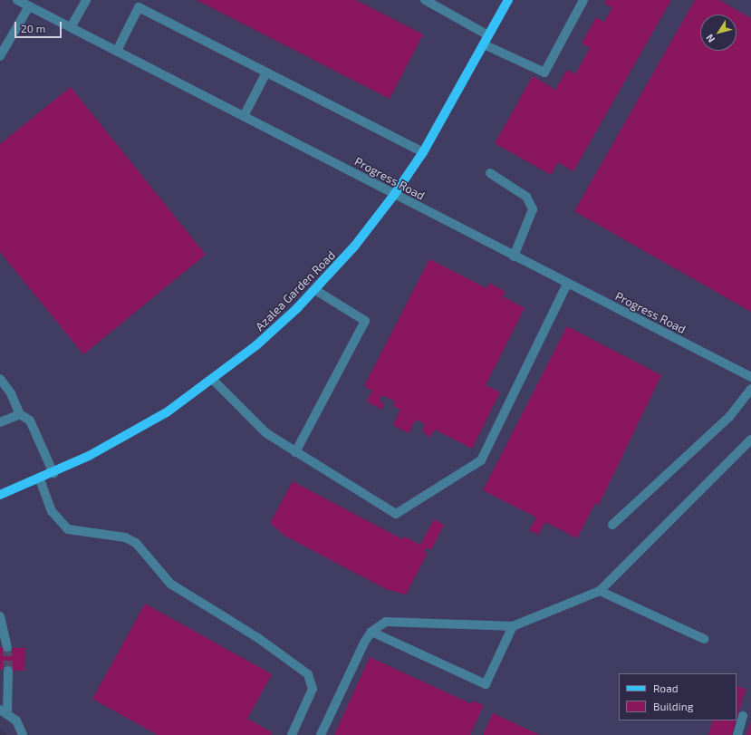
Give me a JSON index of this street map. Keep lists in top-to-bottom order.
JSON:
{
  "streets": {
    "main road": ["Azalea Garden Road"],
    "street": ["Progress Road"]
  },
  "crossings": [
    ["Progress Road", "Azalea Garden Road"]
  ],
  "legend": ["Road", "Building"],
  "scale_bar": "20 m",
  "north": "bottom left"
}
